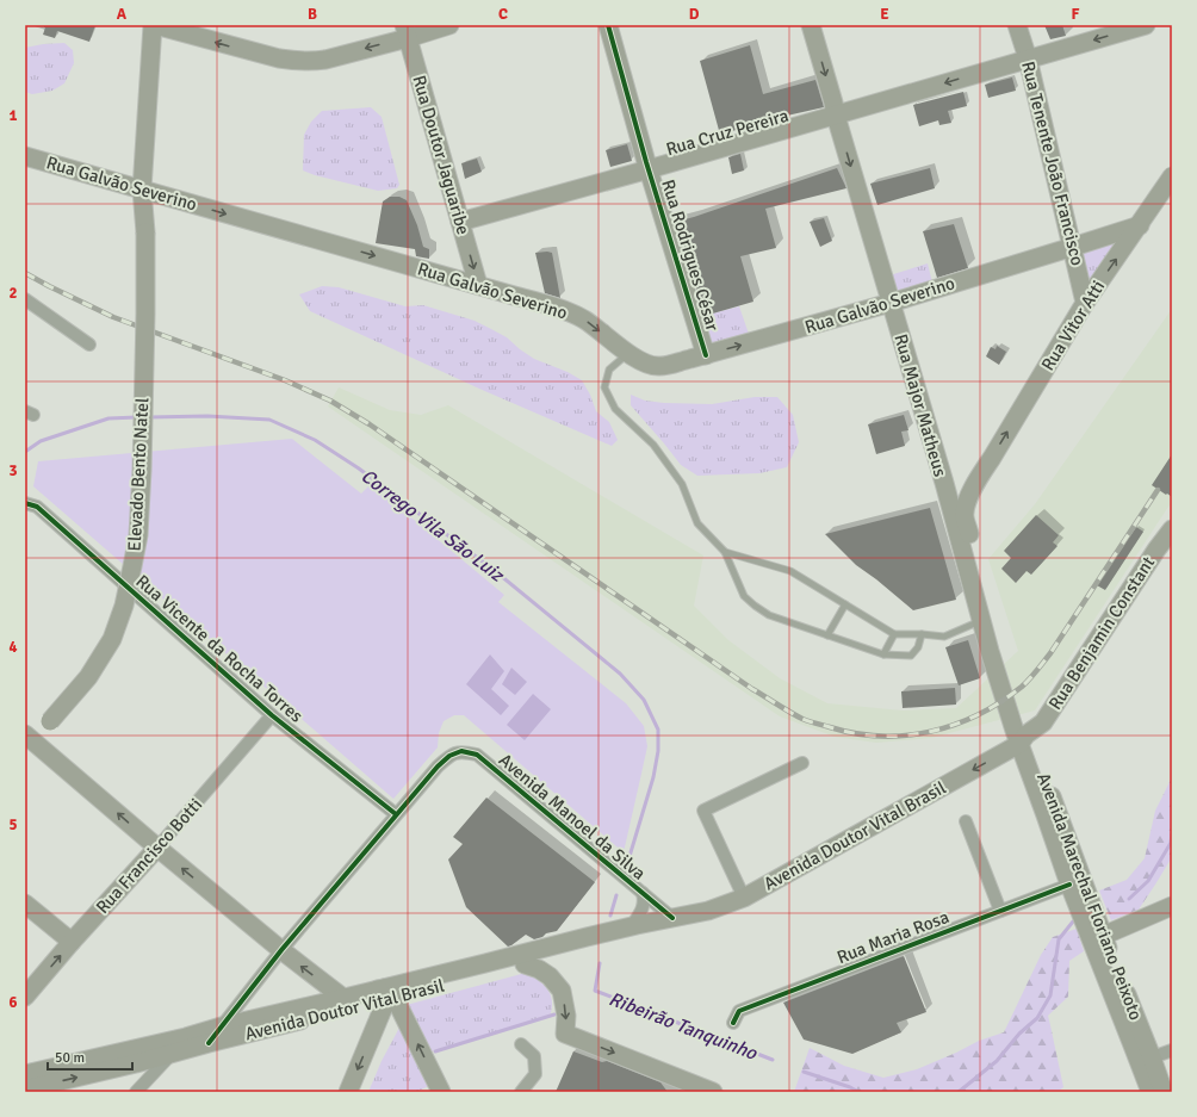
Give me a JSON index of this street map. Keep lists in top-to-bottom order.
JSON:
{
  "streets": {
    "main road": [
      "Rua Cruz Pereira",
      "Rua Doutor Jaguaribe",
      "Rua Tenente João Francisco",
      "Rua Galvão Severino",
      "Rua Rodrigues César",
      "Rua Vitor Atti",
      "Rua Major Matheus",
      "Elevado Bento Natel",
      "Rua Benjamin Constant",
      "Avenida Doutor Vital Brasil",
      "Rua Francisco Botti",
      "Avenida Marechal Floriano Peixoto"
    ],
    "street": ["Rua Vicente da Rocha Torres", "Avenida Manoel da Silva", "Rua Maria Rosa"]
  },
  "crossings": [
    ["Rua Cruz Pereira", "Rua Doutor Jaguaribe"],
    ["Rua Cruz Pereira", "Rua Tenente João Francisco"],
    ["Rua Cruz Pereira", "Rua Rodrigues César"],
    ["Rua Cruz Pereira", "Rua Major Matheus"],
    ["Rua Doutor Jaguaribe", "Rua Galvão Severino"],
    ["Rua Tenente João Francisco", "Rua Galvão Severino"],
    ["Rua Tenente João Francisco", "Rua Vitor Atti"],
    ["Rua Galvão Severino", "Rua Rodrigues César"],
    ["Rua Galvão Severino", "Rua Vitor Atti"],
    ["Rua Galvão Severino", "Rua Major Matheus"],
    ["Rua Galvão Severino", "Elevado Bento Natel"],
    ["Rua Vitor Atti", "Rua Major Matheus"],
    ["Rua Major Matheus", "Rua Benjamin Constant"],
    ["Rua Major Matheus", "Avenida Doutor Vital Brasil"],
    ["Rua Major Matheus", "Avenida Marechal Floriano Peixoto"],
    ["Rua Benjamin Constant", "Avenida Doutor Vital Brasil"],
    ["Rua Benjamin Constant", "Avenida Marechal Floriano Peixoto"],
    ["Rua Vicente da Rocha Torres", "Avenida Manoel da Silva"],
    ["Rua Vicente da Rocha Torres", "Rua Francisco Botti"],
    ["Avenida Manoel da Silva", "Avenida Doutor Vital Brasil"],
    ["Avenida Doutor Vital Brasil", "Avenida Marechal Floriano Peixoto"],
    ["Avenida Marechal Floriano Peixoto", "Rua Maria Rosa"]
  ],
  "one_way": ["Rua Cruz Pereira", "Rua Galvão Severino", "Rua Vitor Atti"],
  "water": ["Corrego Vila São Luiz", "Ribeirão Tanquinho"],
  "scale_bar": "50 m",
  "grid": {
    "columns": [
      "A",
      "B",
      "C",
      "D",
      "E",
      "F"
    ],
    "rows": [
      "1",
      "2",
      "3",
      "4",
      "5",
      "6"
    ]
  }
}
